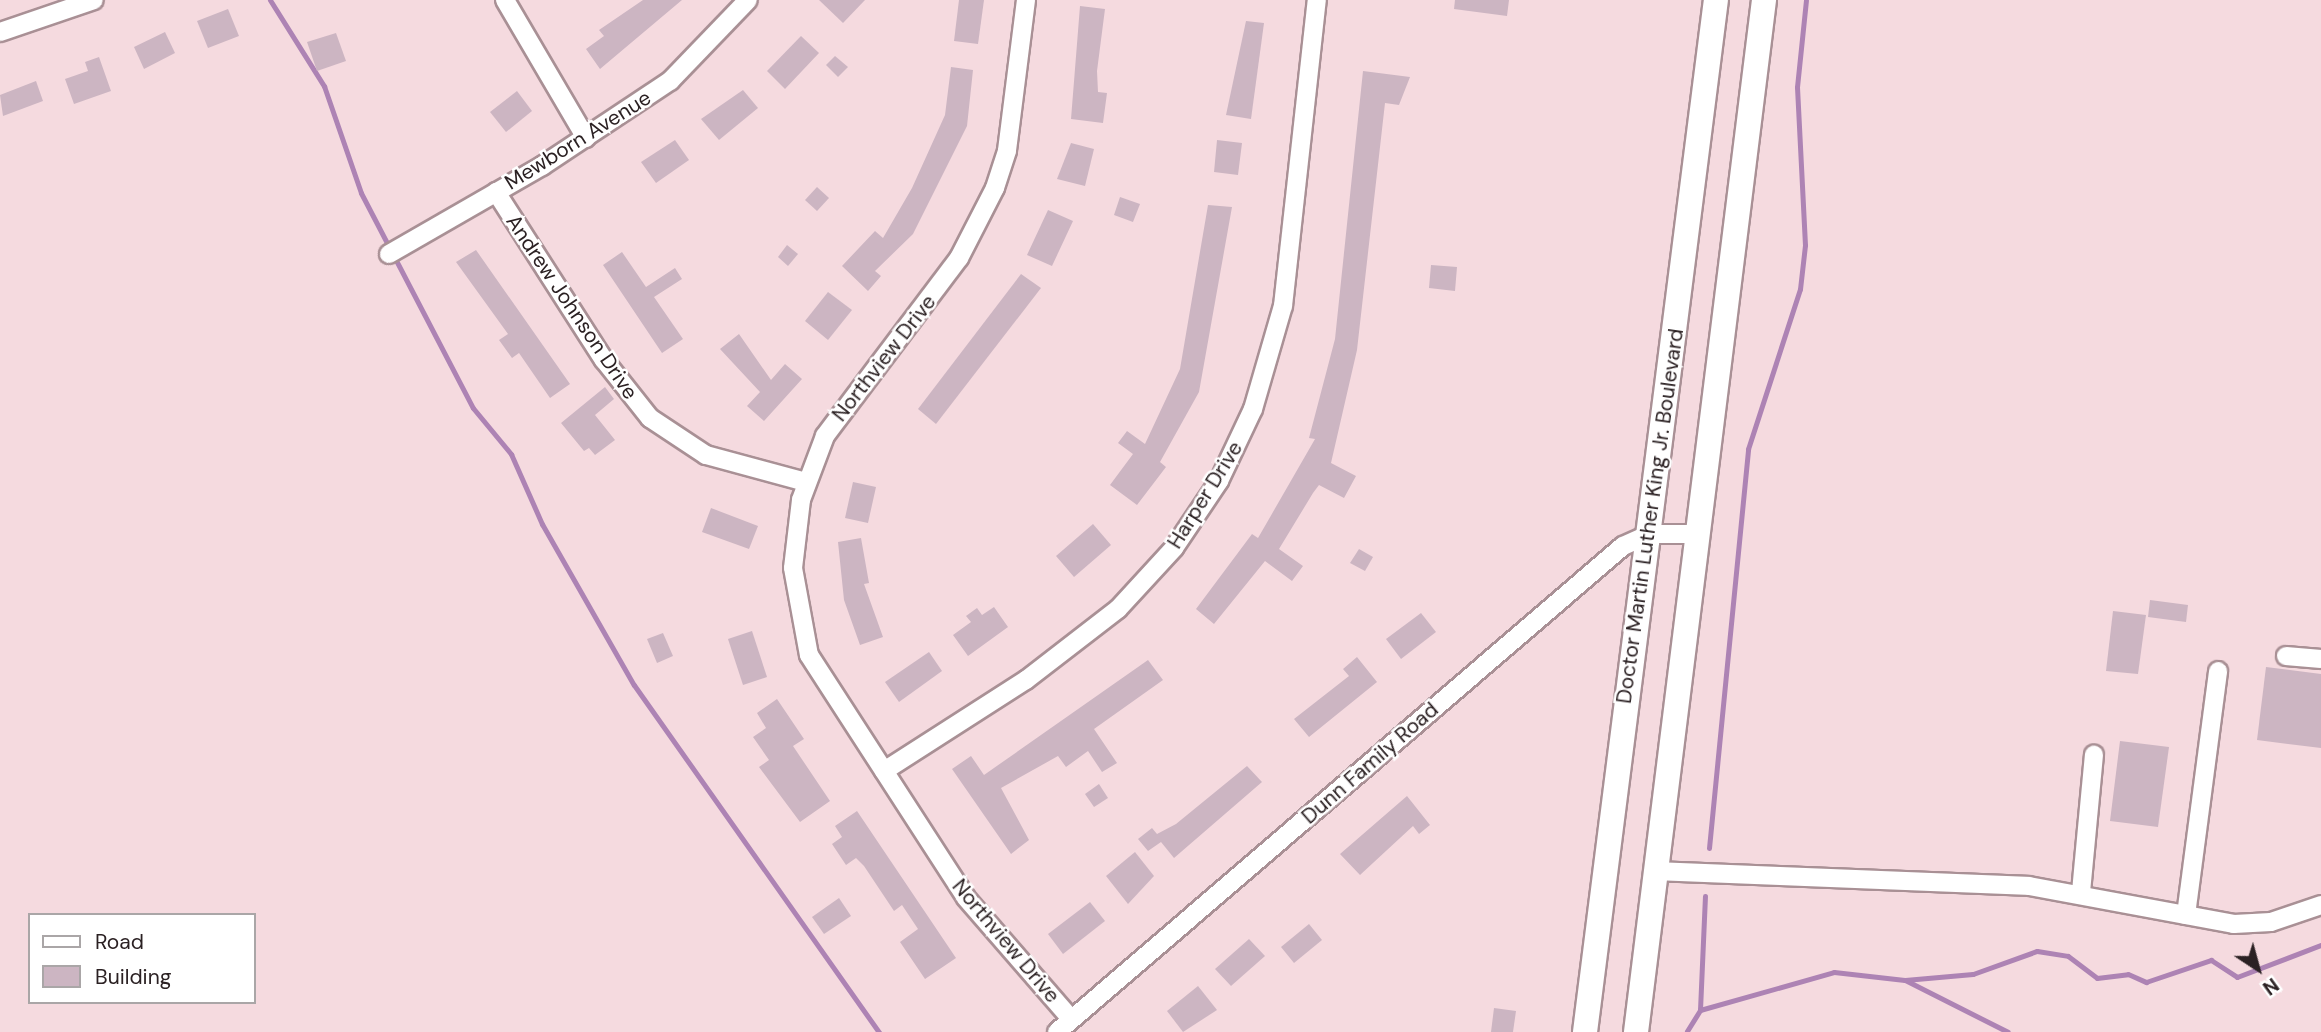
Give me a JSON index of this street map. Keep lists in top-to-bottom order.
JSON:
{
  "streets": {
    "highway": ["Doctor Martin Luther King Jr. Boulevard"],
    "street": [
      "Mewborn Avenue",
      "Andrew Johnson Drive",
      "Northview Drive",
      "Harper Drive",
      "Dunn Family Road"
    ]
  },
  "crossings": [
    ["Mewborn Avenue", "Andrew Johnson Drive"],
    ["Andrew Johnson Drive", "Northview Drive"],
    ["Northview Drive", "Harper Drive"],
    ["Northview Drive", "Dunn Family Road"],
    ["Doctor Martin Luther King Jr. Boulevard", "Dunn Family Road"]
  ],
  "legend": ["Road", "Building"],
  "north": "bottom right"
}
